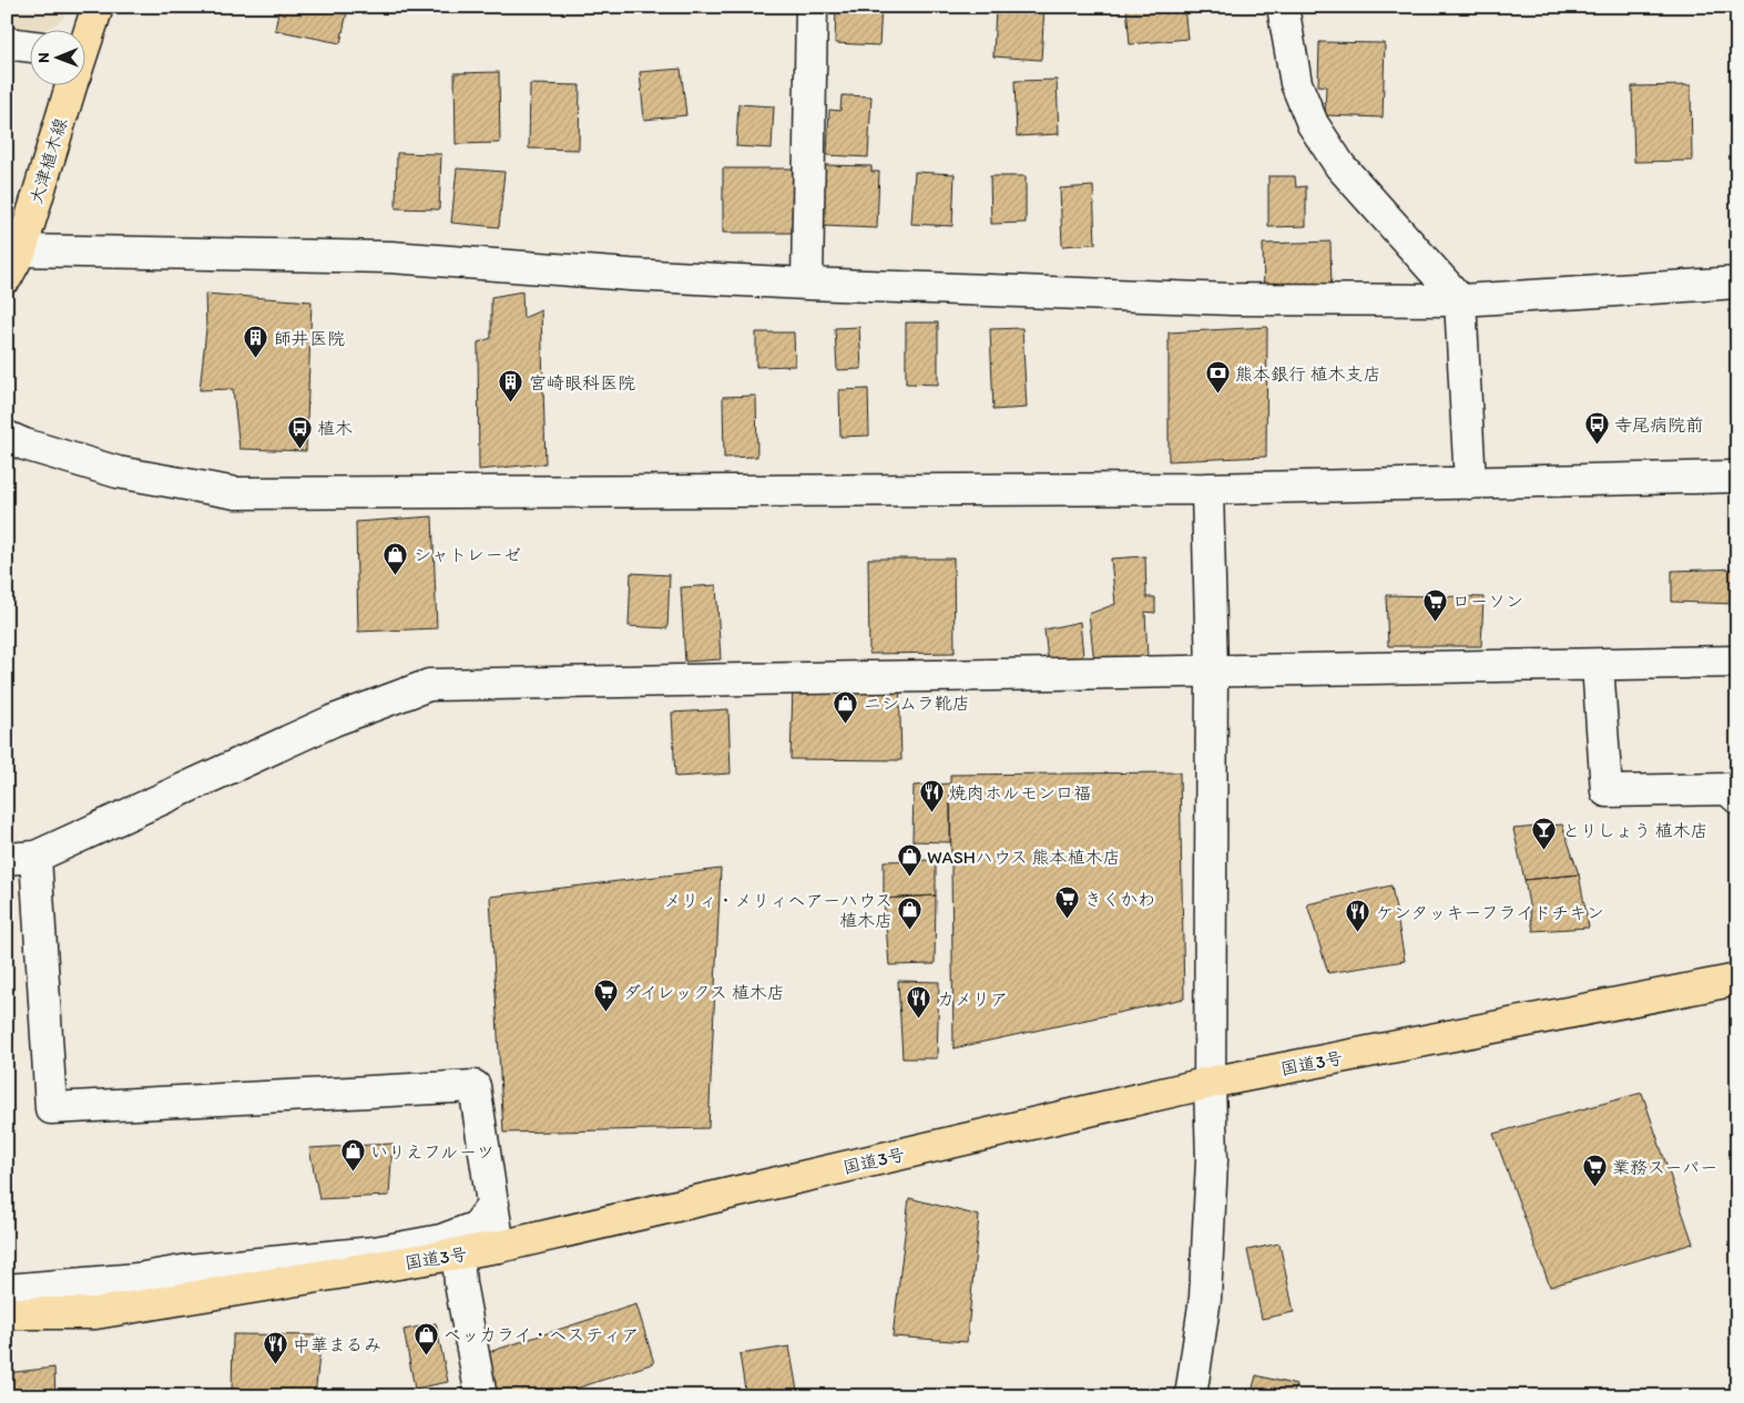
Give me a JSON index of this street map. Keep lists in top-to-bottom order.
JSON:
{
  "streets": {
    "main road": ["大津植木線", "国道3号"]
  },
  "places": {
    "building": ["師井医院", "宮崎眼科医院"],
    "bank": ["熊本銀行 植木支店"],
    "bus stop": ["寺尾病院前", "植木"],
    "shop": [
      "シャトレーゼ",
      "ニシムラ靴店",
      "WASHハウス 熊本植木店",
      "メリィ・メリィヘアーハウス 植木店",
      "いりえフルーツ",
      "ベッカライ・ヘスティア"
    ],
    "supermarket": [
      "ローソン",
      "きくかわ",
      "ダイレックス 植木店",
      "業務スーパー"
    ],
    "restaurant": [
      "焼肉ホルモン口福",
      "ケンタッキーフライドチキン",
      "カメリア",
      "中華まるみ"
    ],
    "bar": ["とりしょう 植木店"]
  },
  "north": "left"
}
